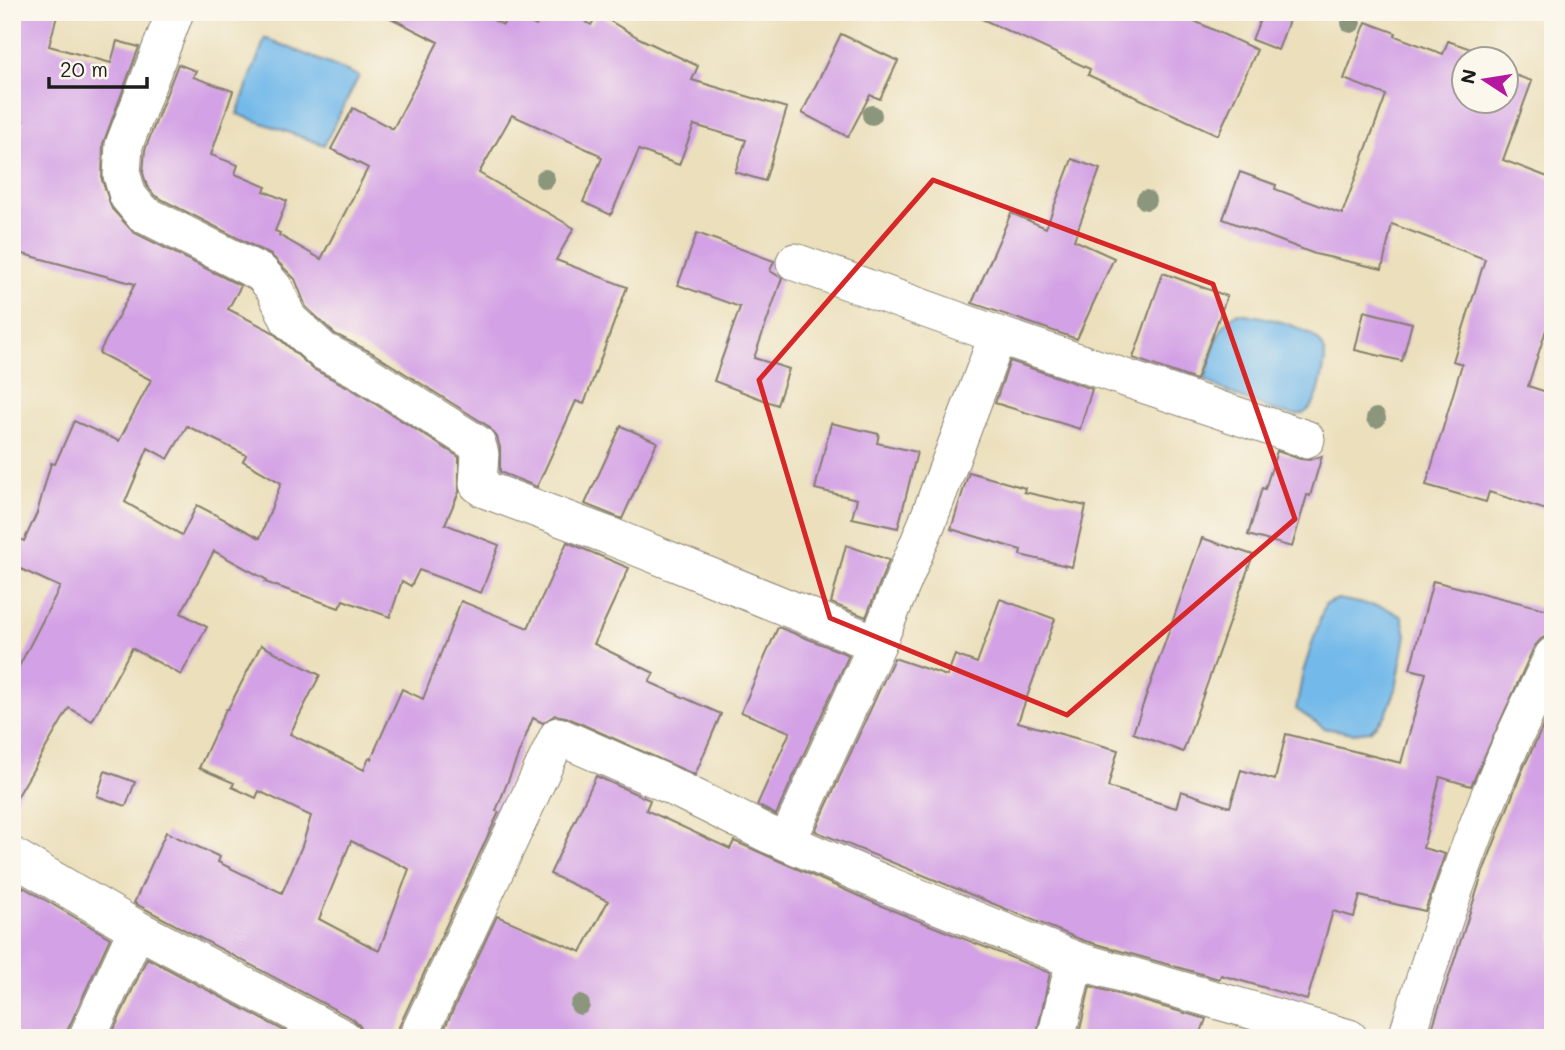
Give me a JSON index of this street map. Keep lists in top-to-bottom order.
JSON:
{
  "scale_bar": "20 m",
  "north": "left"
}
